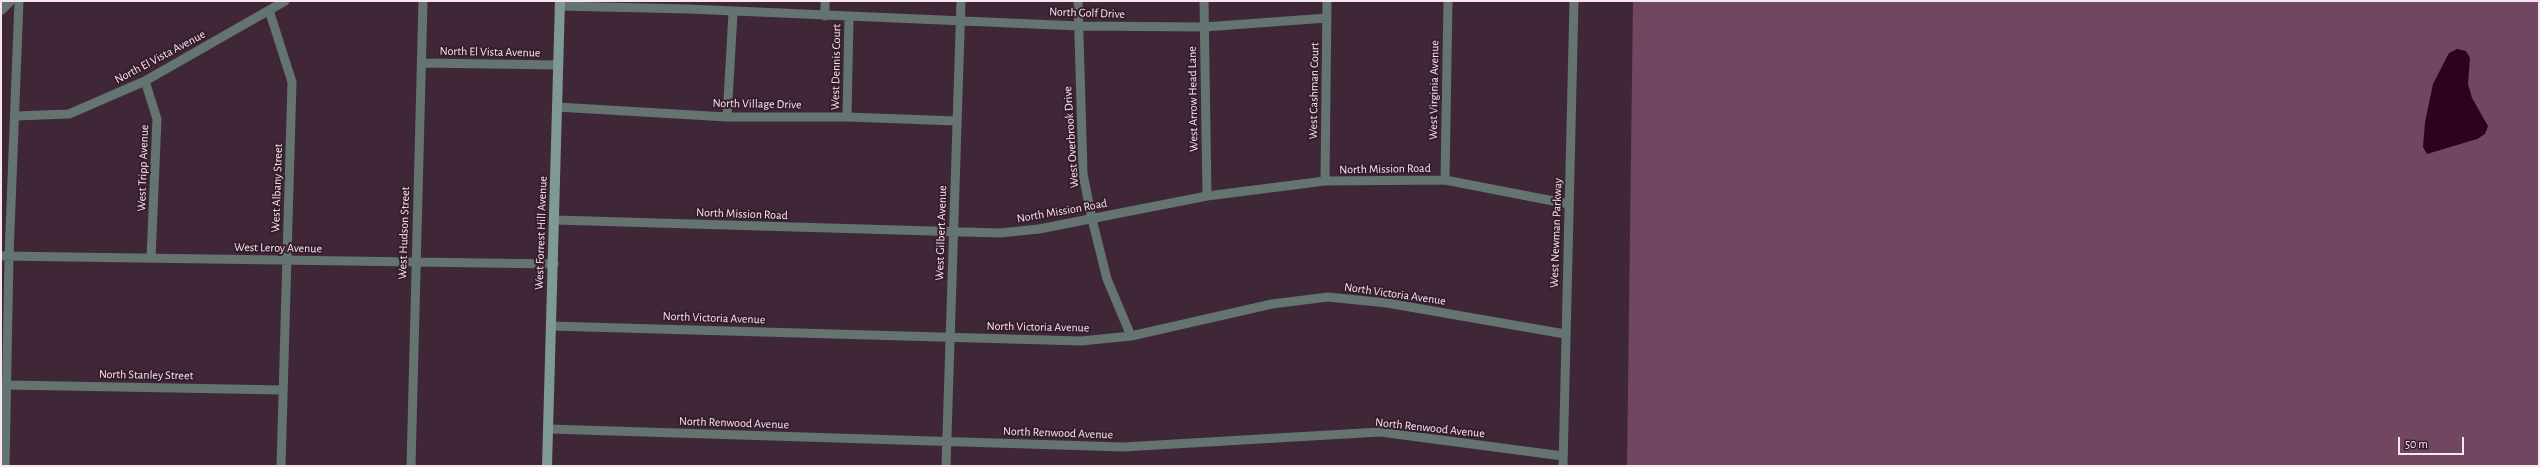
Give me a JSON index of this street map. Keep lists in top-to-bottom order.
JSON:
{
  "streets": {
    "main road": ["West Forrest Hill Avenue"],
    "street": [
      "North Golf Drive",
      "North El Vista Avenue",
      "West Dennis Court",
      "West Virginia Avenue",
      "West Cashman Court",
      "West Arrow Head Lane",
      "North Village Drive",
      "West Overbrook Drive",
      "West Tripp Avenue",
      "North Mission Road",
      "West Albany Street",
      "West Hudson Street",
      "West Gilbert Avenue",
      "West Newman Parkway",
      "West Leroy Avenue",
      "North Victoria Avenue",
      "North Stanley Street",
      "North Renwood Avenue"
    ]
  },
  "crossings": [
    ["North Golf Drive", "West Dennis Court"],
    ["North Golf Drive", "West Cashman Court"],
    ["North Golf Drive", "West Arrow Head Lane"],
    ["North Golf Drive", "West Overbrook Drive"],
    ["North Golf Drive", "West Forrest Hill Avenue"],
    ["North Golf Drive", "West Gilbert Avenue"],
    ["North El Vista Avenue", "West Tripp Avenue"],
    ["North El Vista Avenue", "West Albany Street"],
    ["North El Vista Avenue", "West Hudson Street"],
    ["North El Vista Avenue", "West Forrest Hill Avenue"],
    ["West Dennis Court", "North Village Drive"],
    ["West Virginia Avenue", "North Mission Road"],
    ["West Cashman Court", "North Mission Road"],
    ["West Arrow Head Lane", "North Mission Road"],
    ["North Village Drive", "West Forrest Hill Avenue"],
    ["North Village Drive", "West Gilbert Avenue"],
    ["West Overbrook Drive", "North Mission Road"],
    ["West Overbrook Drive", "North Victoria Avenue"],
    ["West Tripp Avenue", "West Leroy Avenue"],
    ["North Mission Road", "West Forrest Hill Avenue"],
    ["North Mission Road", "West Gilbert Avenue"],
    ["North Mission Road", "West Newman Parkway"],
    ["West Albany Street", "West Leroy Avenue"],
    ["West Albany Street", "North Stanley Street"],
    ["West Hudson Street", "West Leroy Avenue"],
    ["West Forrest Hill Avenue", "West Leroy Avenue"],
    ["West Forrest Hill Avenue", "North Victoria Avenue"],
    ["West Forrest Hill Avenue", "North Renwood Avenue"],
    ["West Gilbert Avenue", "North Victoria Avenue"],
    ["West Gilbert Avenue", "North Renwood Avenue"],
    ["West Newman Parkway", "North Victoria Avenue"],
    ["West Newman Parkway", "North Renwood Avenue"]
  ],
  "scale_bar": "50 m"
}
